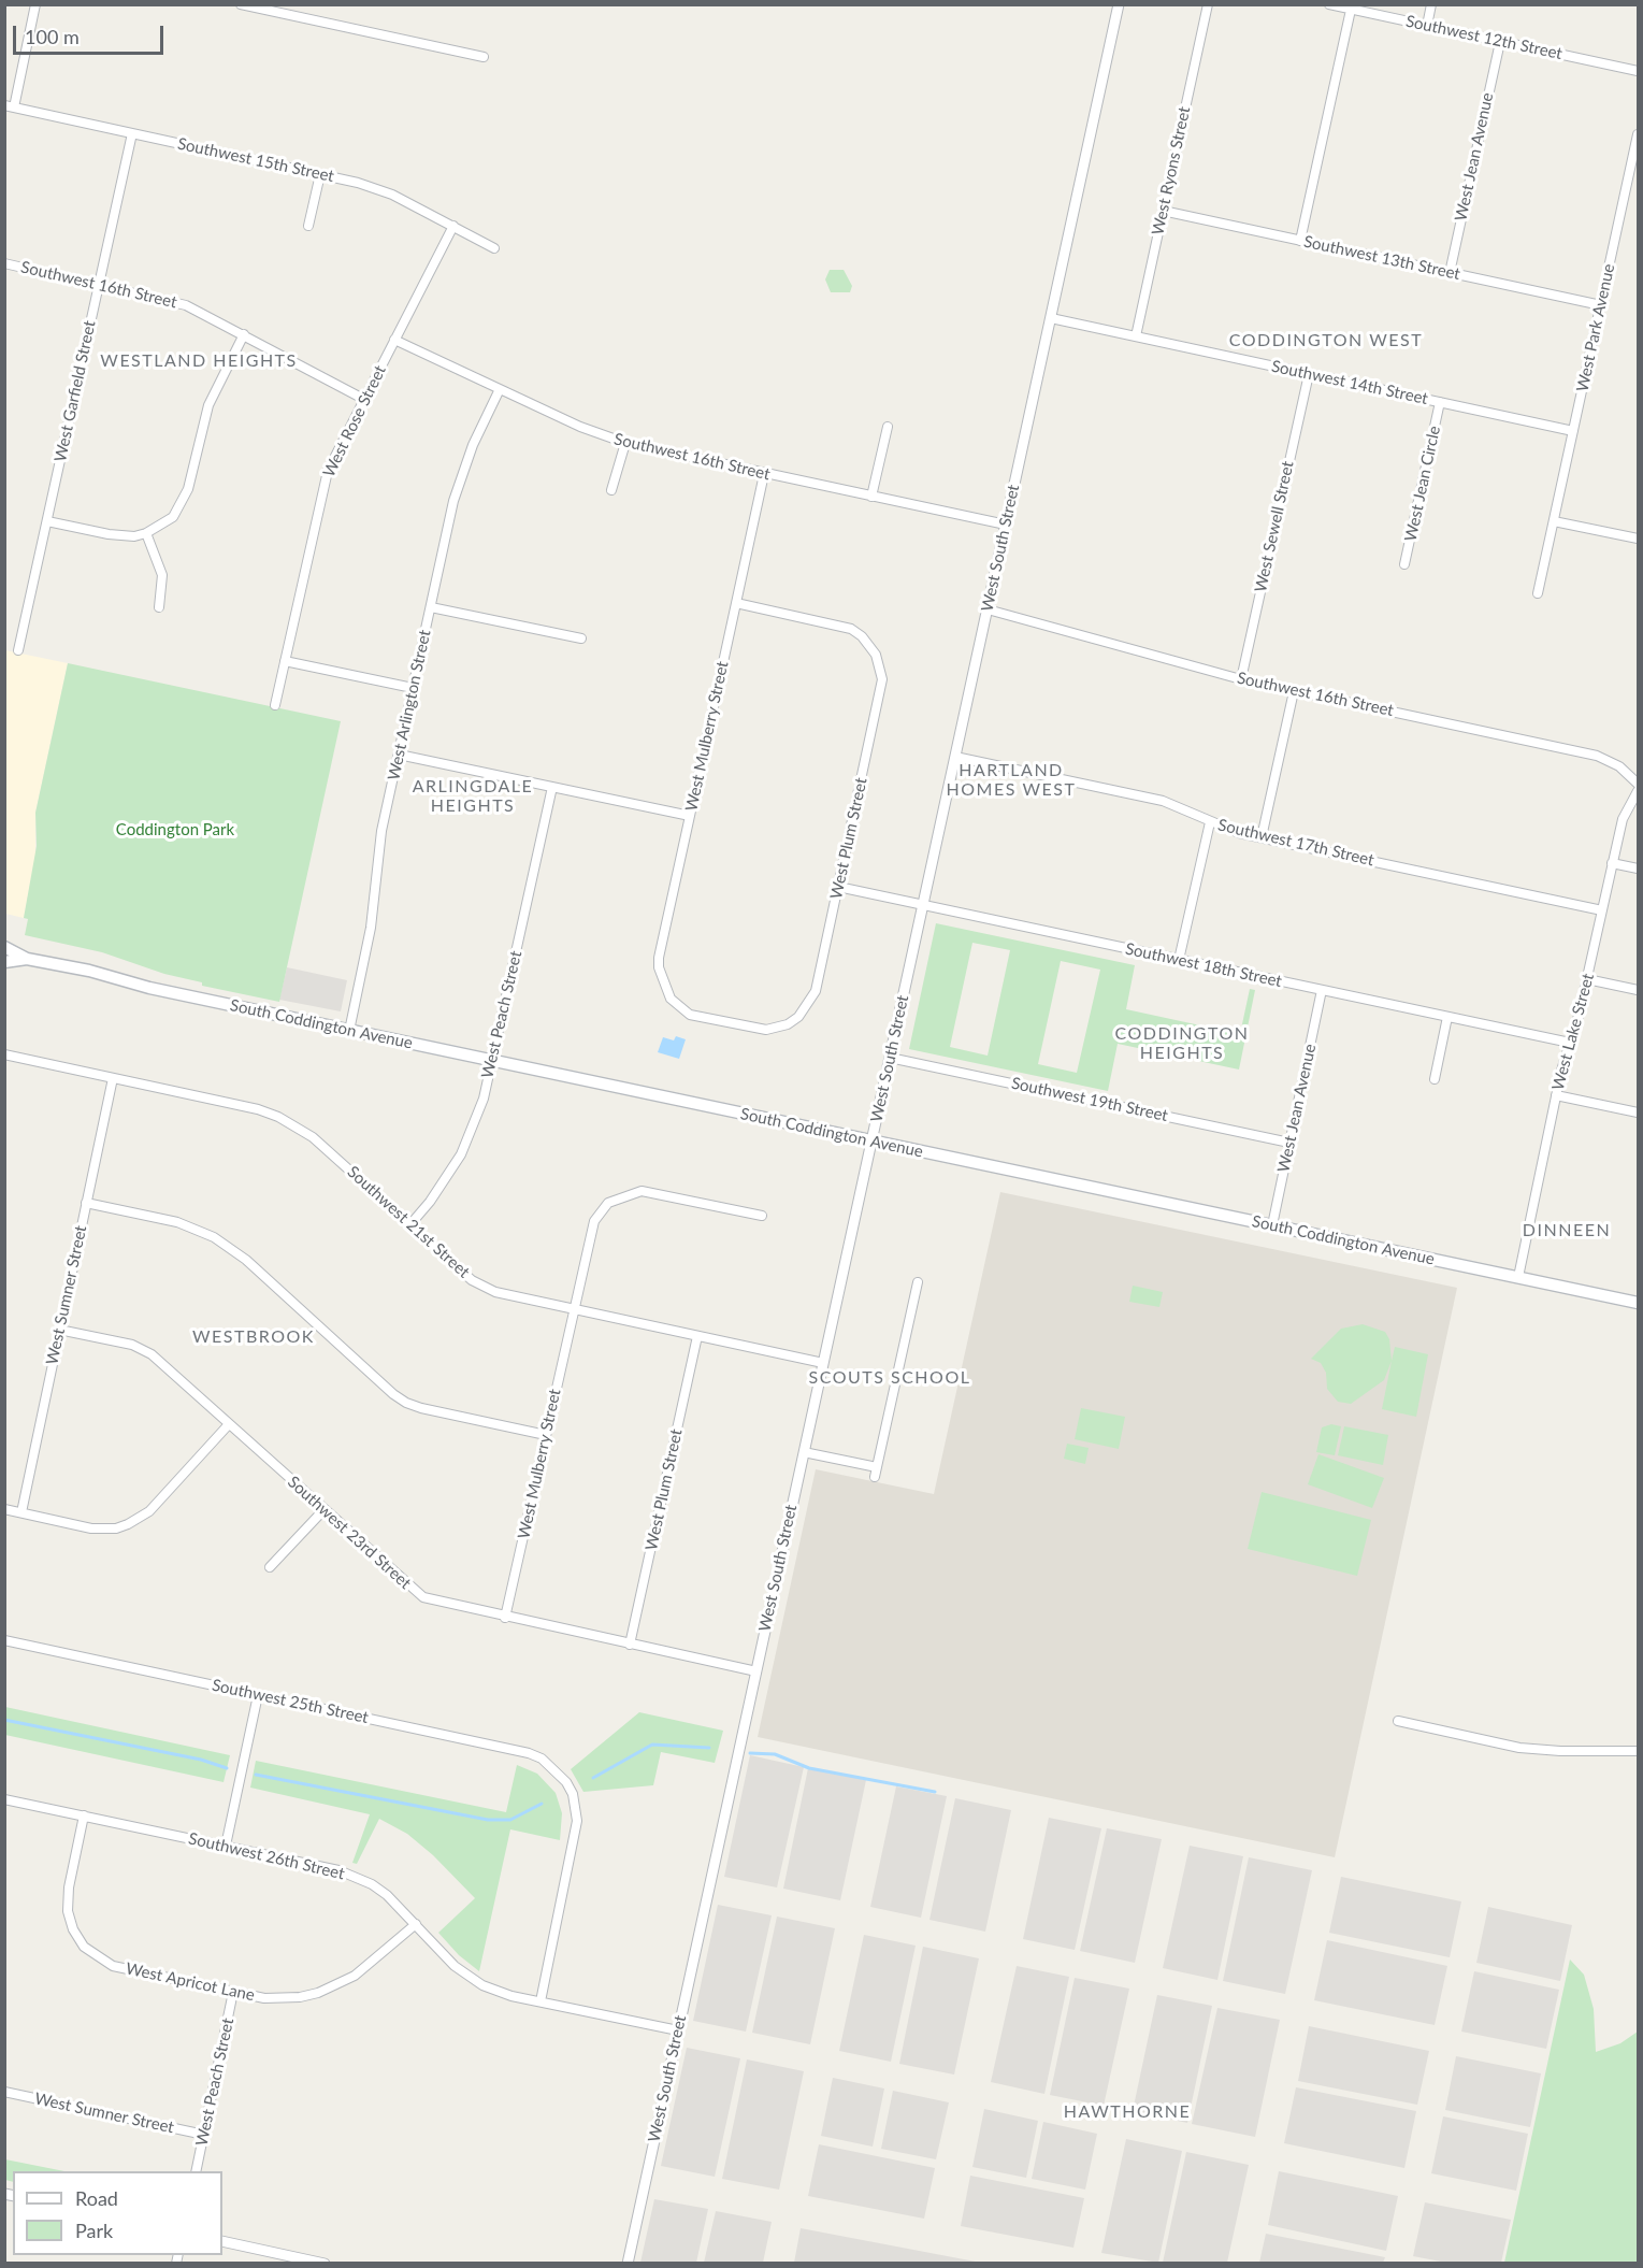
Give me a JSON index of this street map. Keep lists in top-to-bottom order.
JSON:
{
  "streets": {
    "main road": ["South Coddington Avenue"],
    "street": [
      "Southwest 12th Street",
      "West Jean Avenue",
      "Southwest 15th Street",
      "West Ryons Street",
      "Southwest 13th Street",
      "Southwest 16th Street",
      "West Park Avenue",
      "Southwest 14th Street",
      "West Garfield Street",
      "West Rose Street",
      "West Jean Circle",
      "West Sewell Street",
      "West South Street",
      "West Arlington Street",
      "West Mulberry Street",
      "West Plum Street",
      "Southwest 17th Street",
      "Southwest 18th Street",
      "West Peach Street",
      "West Lake Street",
      "Southwest 19th Street",
      "Southwest 21st Street",
      "West Sumner Street",
      "Southwest 23rd Street",
      "Southwest 25th Street",
      "Southwest 26th Street",
      "West Apricot Lane"
    ]
  },
  "crossings": [
    ["Southwest 12th Street", "West Jean Avenue"],
    ["West Jean Avenue", "Southwest 13th Street"],
    ["West Jean Avenue", "Southwest 18th Street"],
    ["West Jean Avenue", "South Coddington Avenue"],
    ["West Jean Avenue", "Southwest 19th Street"],
    ["Southwest 15th Street", "West Garfield Street"],
    ["Southwest 15th Street", "West Rose Street"],
    ["West Ryons Street", "Southwest 13th Street"],
    ["West Ryons Street", "Southwest 14th Street"],
    ["Southwest 13th Street", "West Park Avenue"],
    ["Southwest 16th Street", "West Garfield Street"],
    ["Southwest 16th Street", "West Rose Street"],
    ["Southwest 16th Street", "West Sewell Street"],
    ["Southwest 16th Street", "West South Street"],
    ["Southwest 16th Street", "West Arlington Street"],
    ["Southwest 16th Street", "West Mulberry Street"],
    ["West Park Avenue", "Southwest 14th Street"],
    ["Southwest 14th Street", "West Jean Circle"],
    ["Southwest 14th Street", "West Sewell Street"],
    ["Southwest 14th Street", "West South Street"],
    ["West South Street", "Southwest 17th Street"],
    ["West South Street", "Southwest 18th Street"],
    ["West South Street", "South Coddington Avenue"],
    ["West South Street", "Southwest 19th Street"],
    ["West South Street", "Southwest 21st Street"],
    ["West South Street", "Southwest 23rd Street"],
    ["West South Street", "Southwest 26th Street"],
    ["West Arlington Street", "South Coddington Avenue"],
    ["West Mulberry Street", "West Plum Street"],
    ["West Mulberry Street", "Southwest 21st Street"],
    ["West Mulberry Street", "Southwest 23rd Street"],
    ["West Plum Street", "Southwest 18th Street"],
    ["West Plum Street", "Southwest 21st Street"],
    ["West Plum Street", "Southwest 23rd Street"],
    ["Southwest 17th Street", "West Lake Street"],
    ["Southwest 18th Street", "West Lake Street"],
    ["West Peach Street", "South Coddington Avenue"],
    ["West Peach Street", "Southwest 21st Street"],
    ["West Peach Street", "West Sumner Street"],
    ["West Peach Street", "West Apricot Lane"],
    ["South Coddington Avenue", "West Lake Street"],
    ["Southwest 21st Street", "West Sumner Street"],
    ["West Sumner Street", "Southwest 23rd Street"],
    ["Southwest 25th Street", "Southwest 26th Street"],
    ["Southwest 26th Street", "West Apricot Lane"]
  ],
  "districts": [
    "CODDINGTON WEST",
    "WESTLAND HEIGHTS",
    "HARTLAND HOMES WEST",
    "ARLINGDALE HEIGHTS",
    "CODDINGTON HEIGHTS",
    "DINNEEN",
    "WESTBROOK",
    "SCOUTS SCHOOL",
    "HAWTHORNE"
  ],
  "parks": ["Coddington Park"],
  "legend": ["Road", "Park"],
  "scale_bar": "100 m"
}
